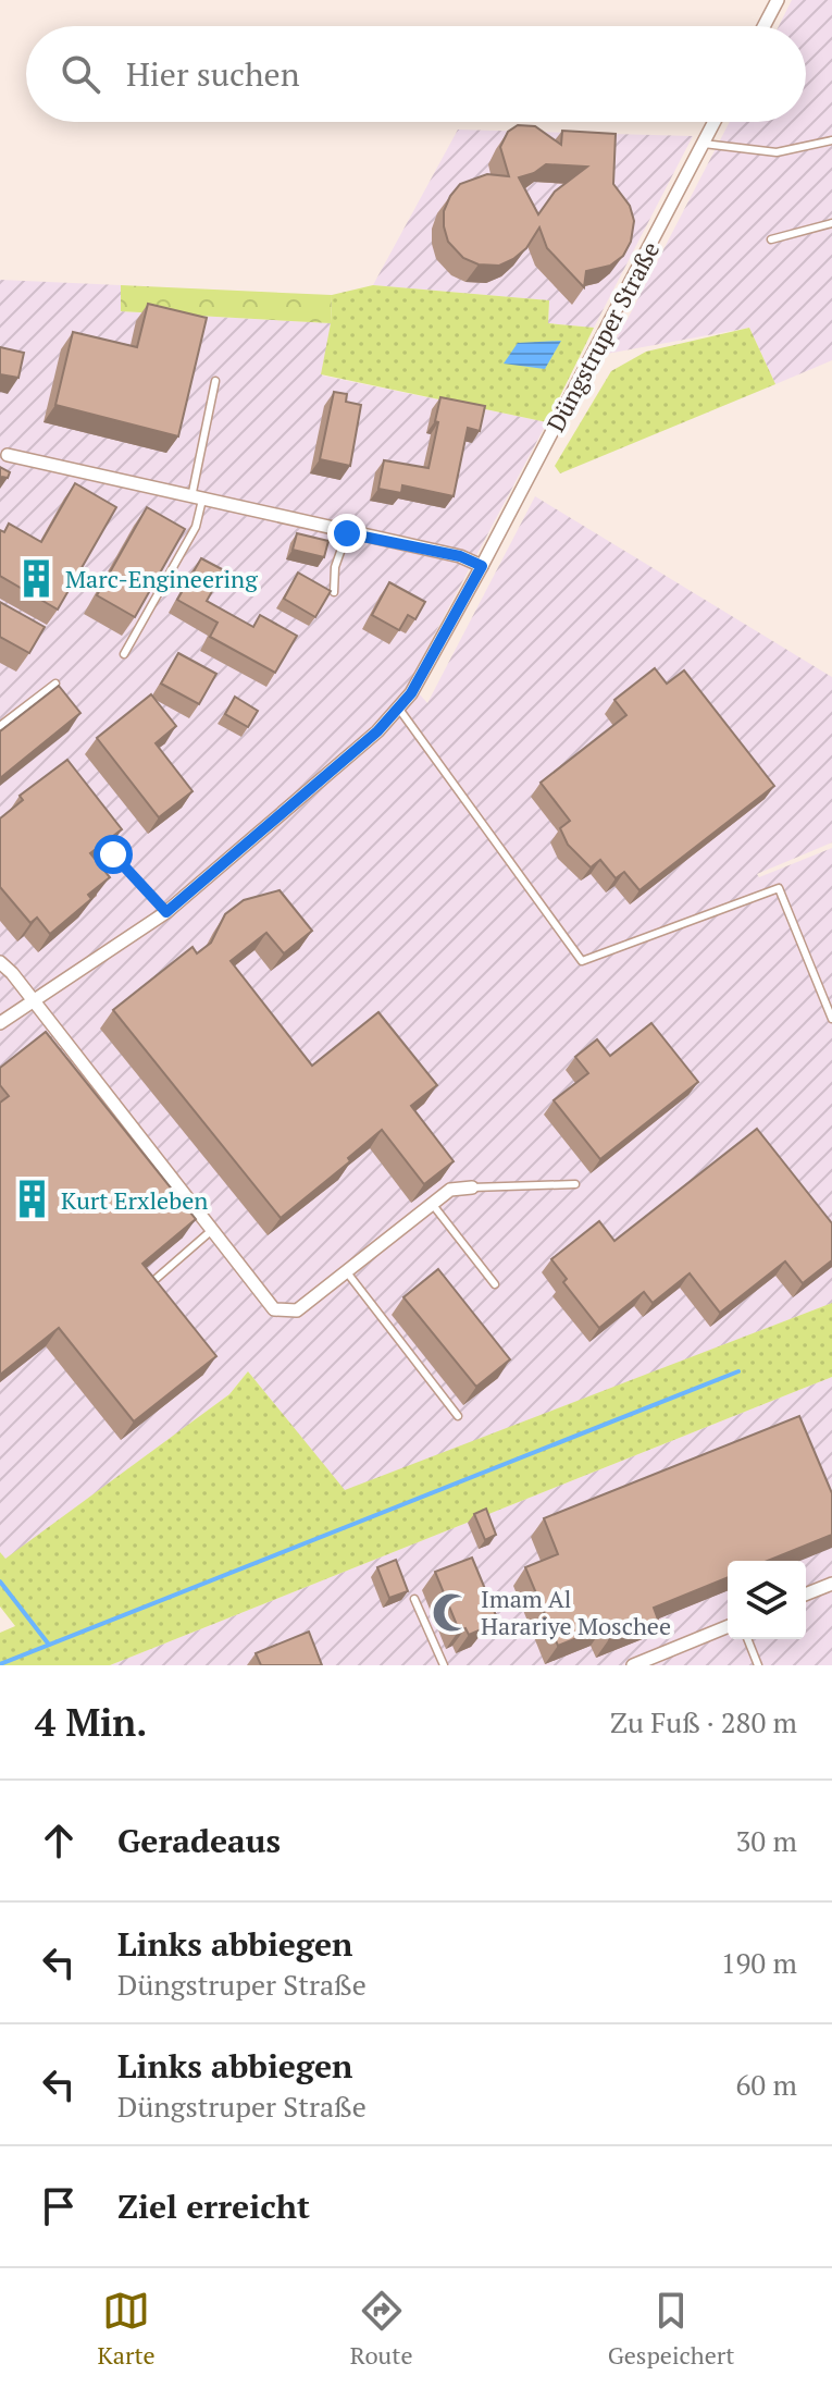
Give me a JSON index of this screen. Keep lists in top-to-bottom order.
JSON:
{
  "streets": {
    "street": ["Düngstruper Straße"]
  },
  "places": {
    "building": ["Marc-Engineering", "Kurt Erxleben"],
    "mosque": ["Imam Al Harariye Moschee"]
  },
  "page": {
    "search": "Hier suchen",
    "heading": ["4 Min.", "Zu Fuß · 280 m"],
    "list": [
      ["Geradeaus", "30 m"],
      ["Links abbiegen", "Düngstruper Straße", "190 m"],
      ["Links abbiegen", "Düngstruper Straße", "60 m"],
      "Ziel erreicht"
    ],
    "nav": ["Karte", "Route", "Gespeichert"]
  }
}
